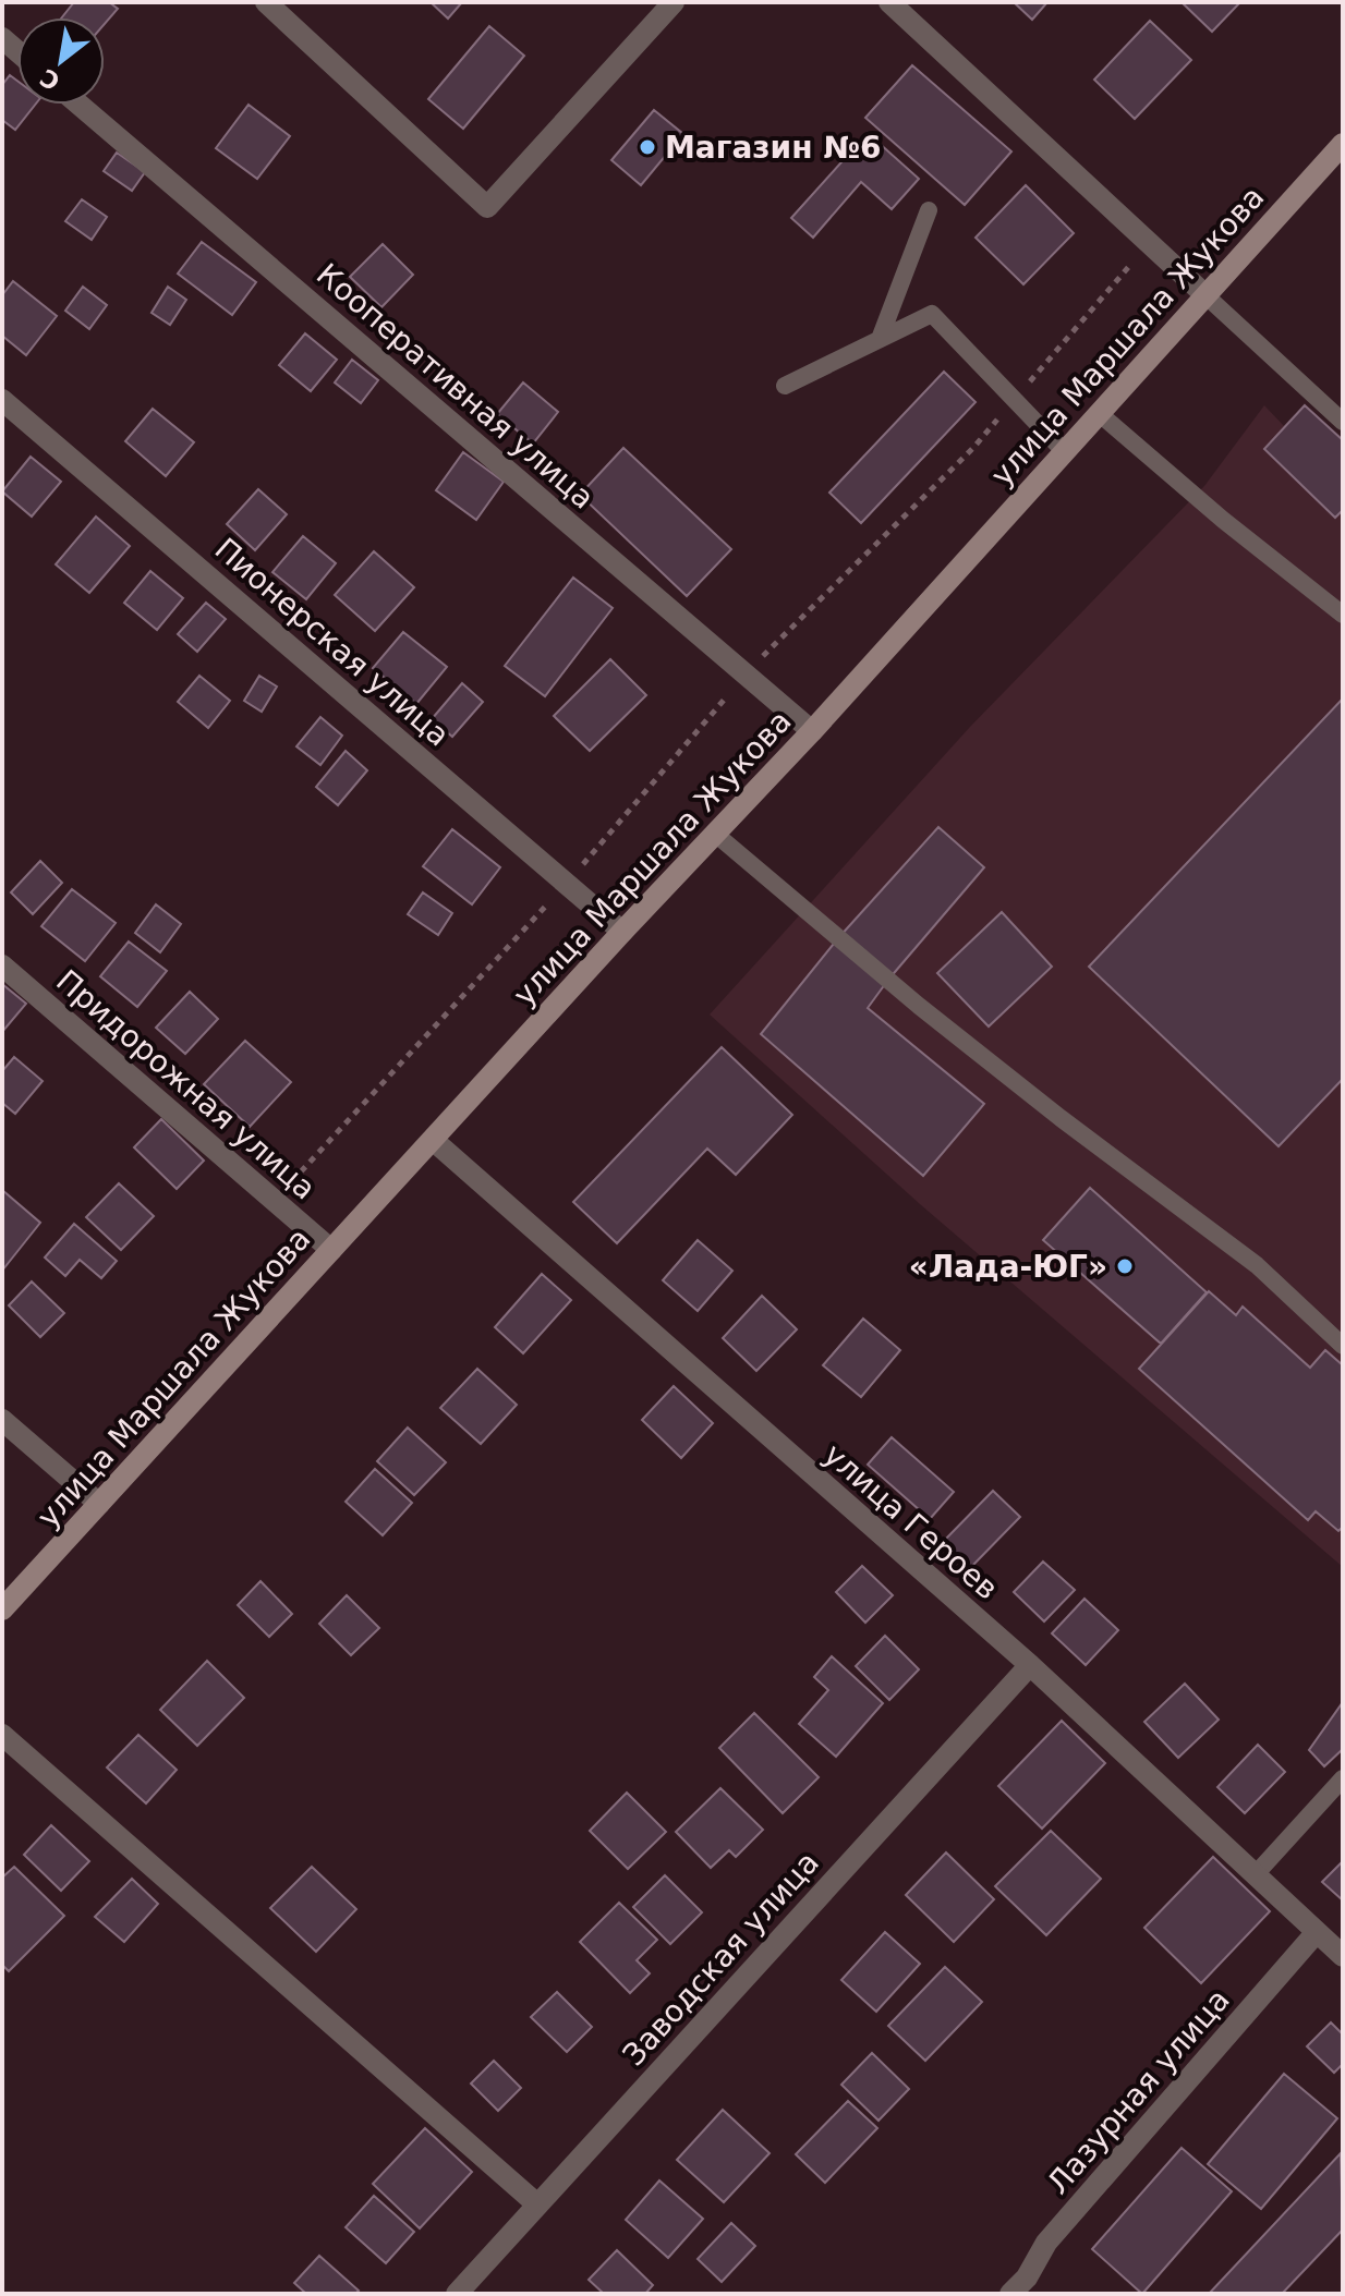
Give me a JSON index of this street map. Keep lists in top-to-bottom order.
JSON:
{
  "streets": {
    "main road": ["улица Маршала Жукова"],
    "street": [
      "Кооперативная улица",
      "Пионерская улица",
      "Придорожная улица",
      "улица Героев",
      "Заводская улица",
      "Лазурная улица"
    ]
  },
  "crossings": [
    ["улица Маршала Жукова", "Кооперативная улица"],
    ["улица Маршала Жукова", "Пионерская улица"],
    ["улица Маршала Жукова", "Придорожная улица"],
    ["улица Маршала Жукова", "улица Героев"],
    ["улица Героев", "Заводская улица"],
    ["улица Героев", "Лазурная улица"]
  ],
  "places": ["Магазин №6", "«Лада-ЮГ»"],
  "north": "bottom left"
}
